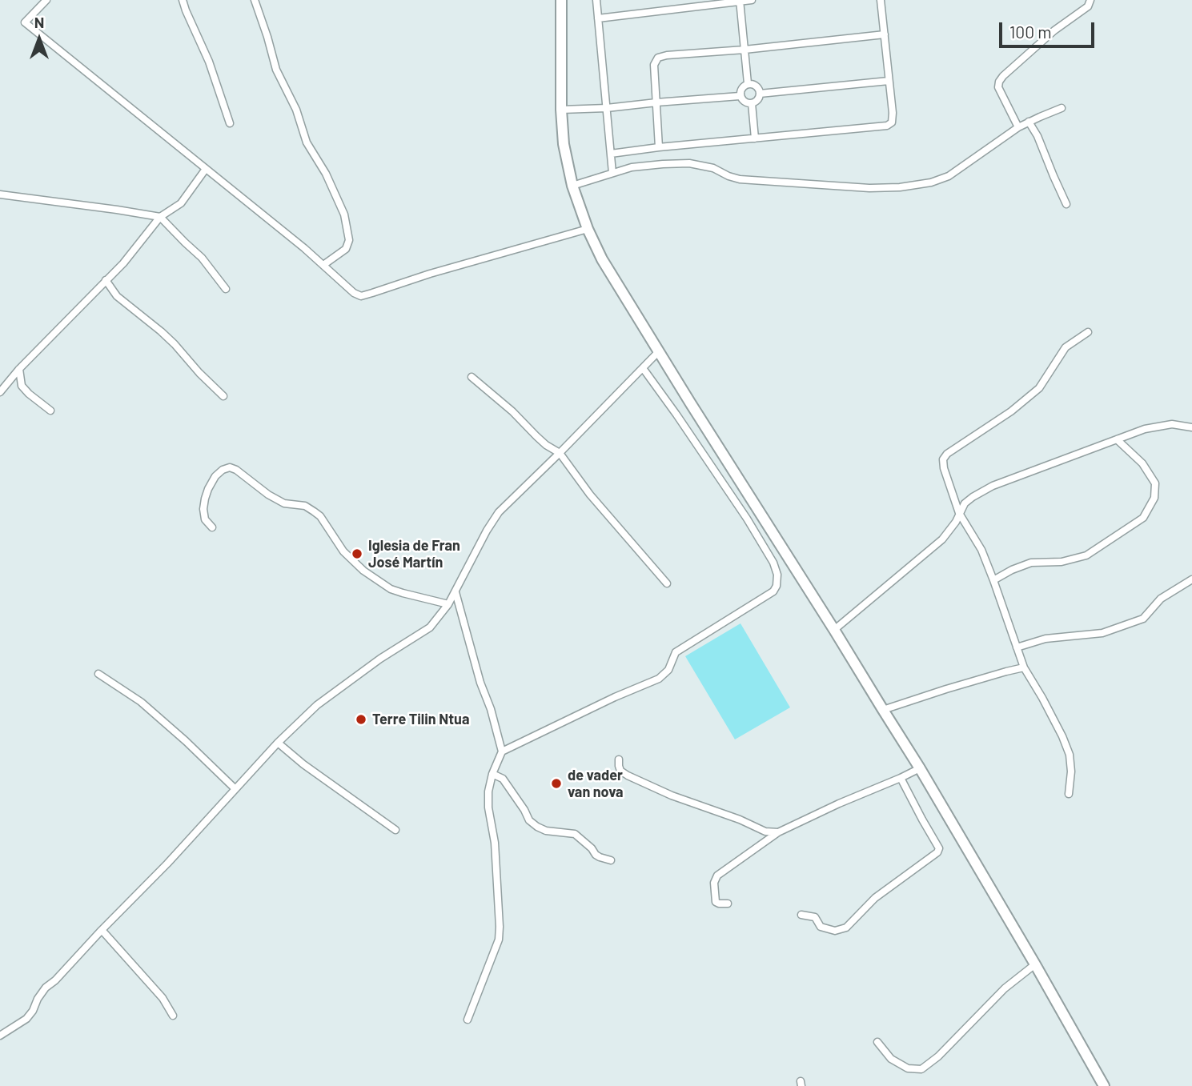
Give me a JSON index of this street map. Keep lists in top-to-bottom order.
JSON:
{
  "places": ["Iglesia de Fran José Martín", "Terre Tilin Ntua", "de vader van nova"],
  "scale_bar": "100 m",
  "north": "top"
}
